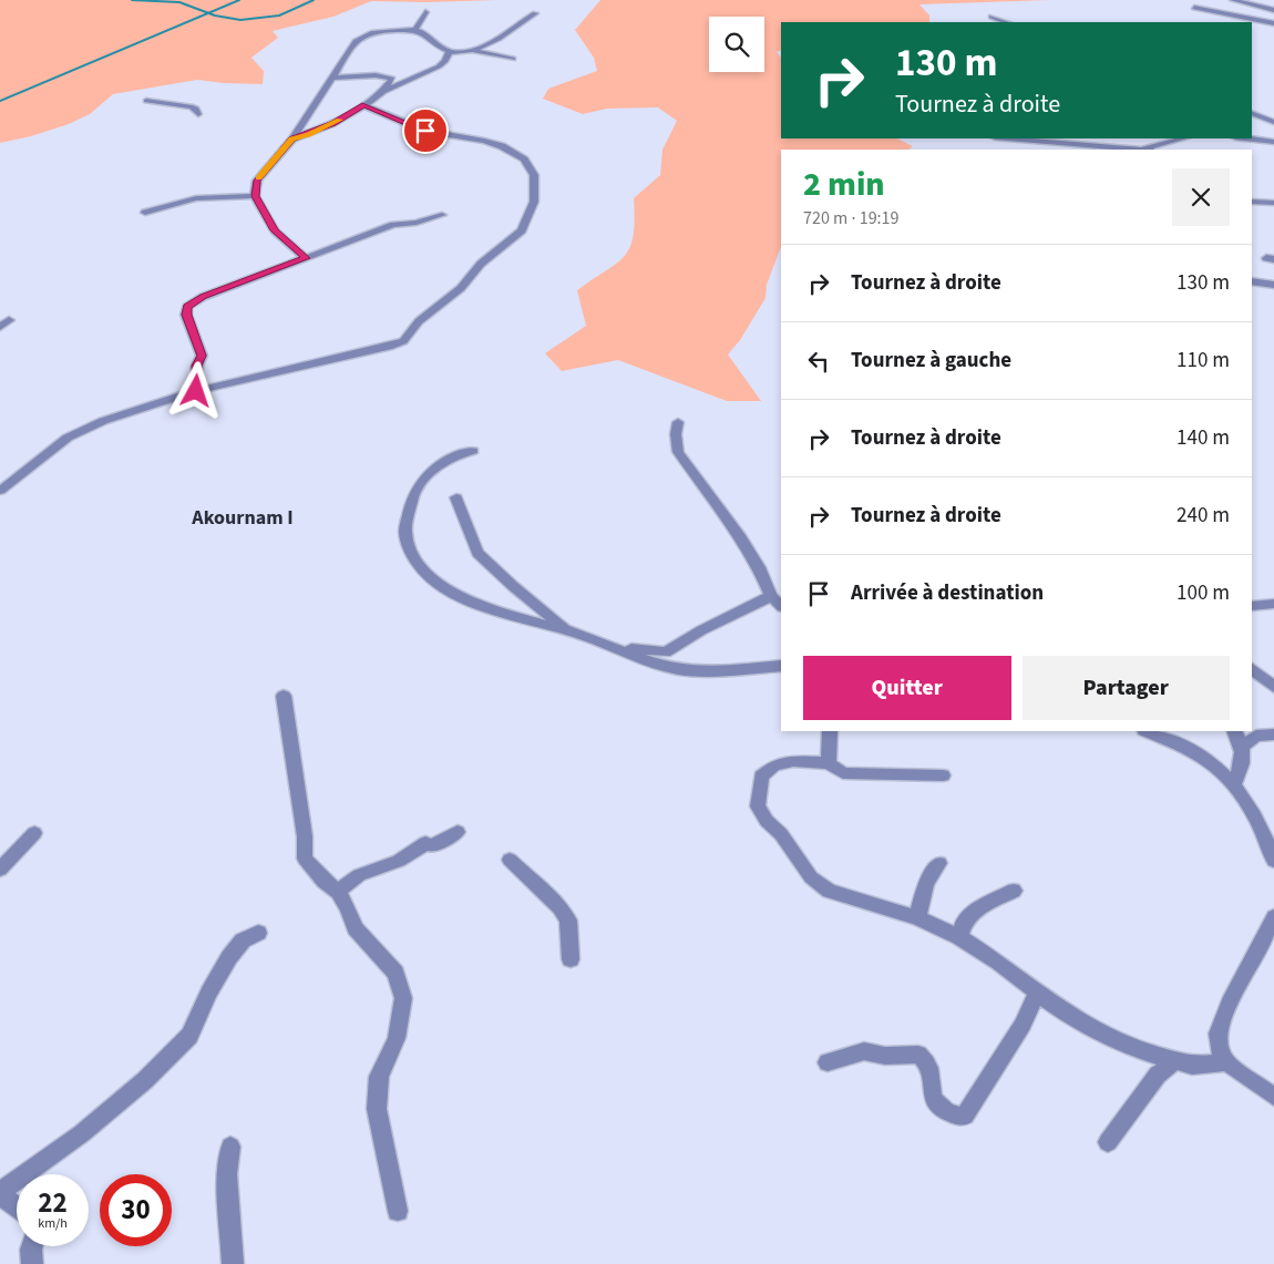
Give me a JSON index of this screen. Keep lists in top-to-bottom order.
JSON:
{
  "districts": ["Akournam I"],
  "page": {
    "turn": ["130 m", "Tournez à droite"],
    "heading": ["2 min", "720 m · 19:19"],
    "list": [
      {
        "name": "Tournez à droite",
        "value": "130 m"
      },
      {
        "name": "Tournez à gauche",
        "value": "110 m"
      },
      {
        "name": "Tournez à droite",
        "value": "140 m"
      },
      {
        "name": "Tournez à droite",
        "value": "240 m"
      },
      {
        "name": "Arrivée à destination",
        "value": "100 m"
      }
    ],
    "buttons": ["Quitter", "Partager"],
    "speed": "22 km/h",
    "limit": "30"
  }
}
